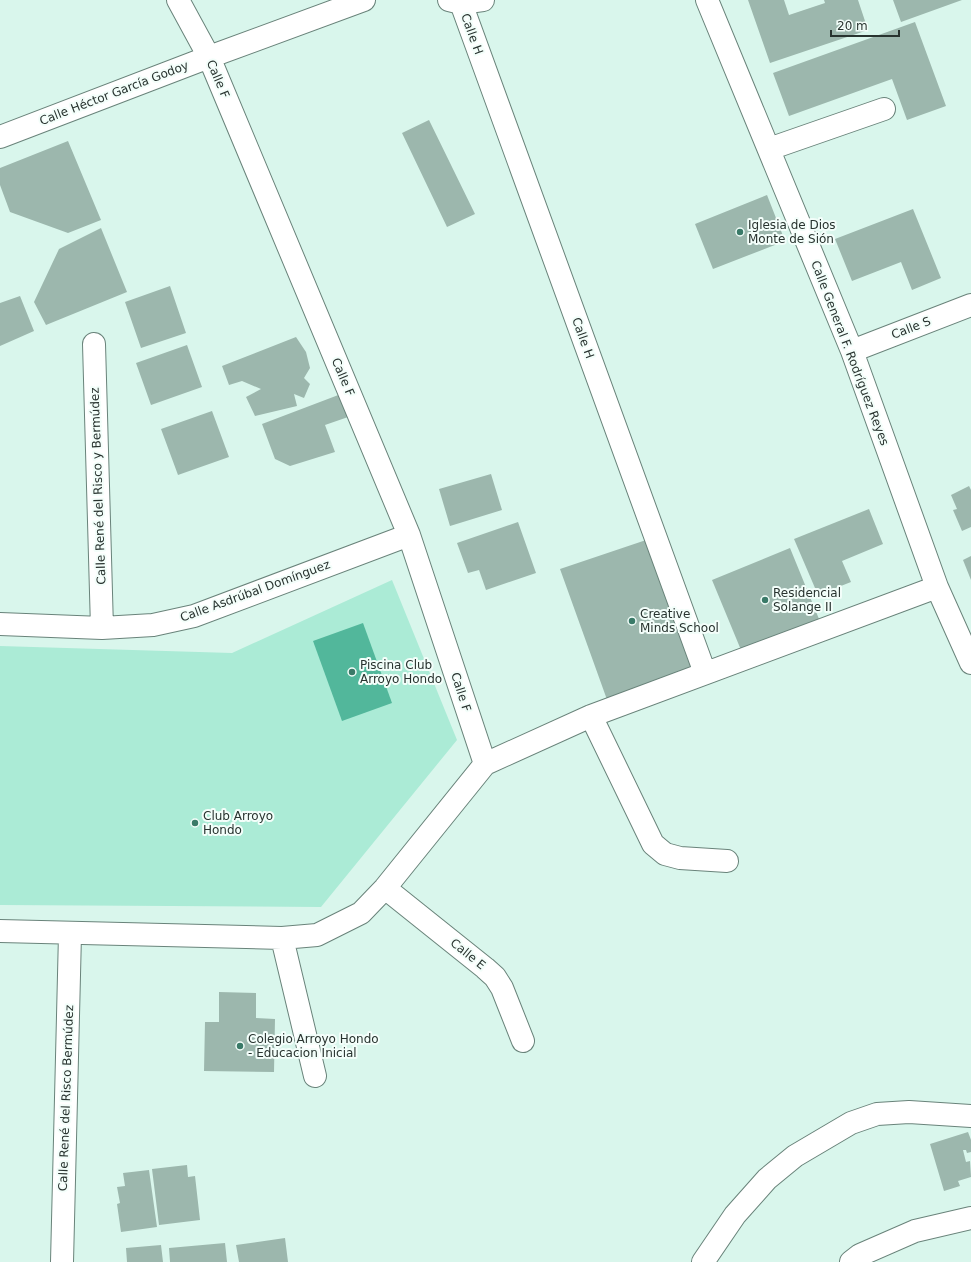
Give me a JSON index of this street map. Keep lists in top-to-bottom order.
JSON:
{
  "streets": {
    "street": [
      "Calle H",
      "Calle F",
      "Calle Héctor García Godoy",
      "Calle S",
      "Calle General F. Rodríguez Reyes",
      "Calle René del Risco y Bermúdez",
      "Calle Asdrúbal Domínguez",
      "Calle E",
      "Calle René del Risco Bermúdez"
    ]
  },
  "crossings": [
    ["Calle F", "Calle Héctor García Godoy"],
    ["Calle F", "Calle Asdrúbal Domínguez"],
    ["Calle S", "Calle General F. Rodríguez Reyes"],
    ["Calle René del Risco y Bermúdez", "Calle Asdrúbal Domínguez"]
  ],
  "places": [
    "Iglesia de Dios Monte de Sión",
    "Residencial Solange II",
    "Creative Minds School",
    "Piscina Club Arroyo Hondo",
    "Club Arroyo Hondo",
    "Colegio Arroyo Hondo - Educacion Inicial"
  ],
  "scale_bar": "20 m"
}
